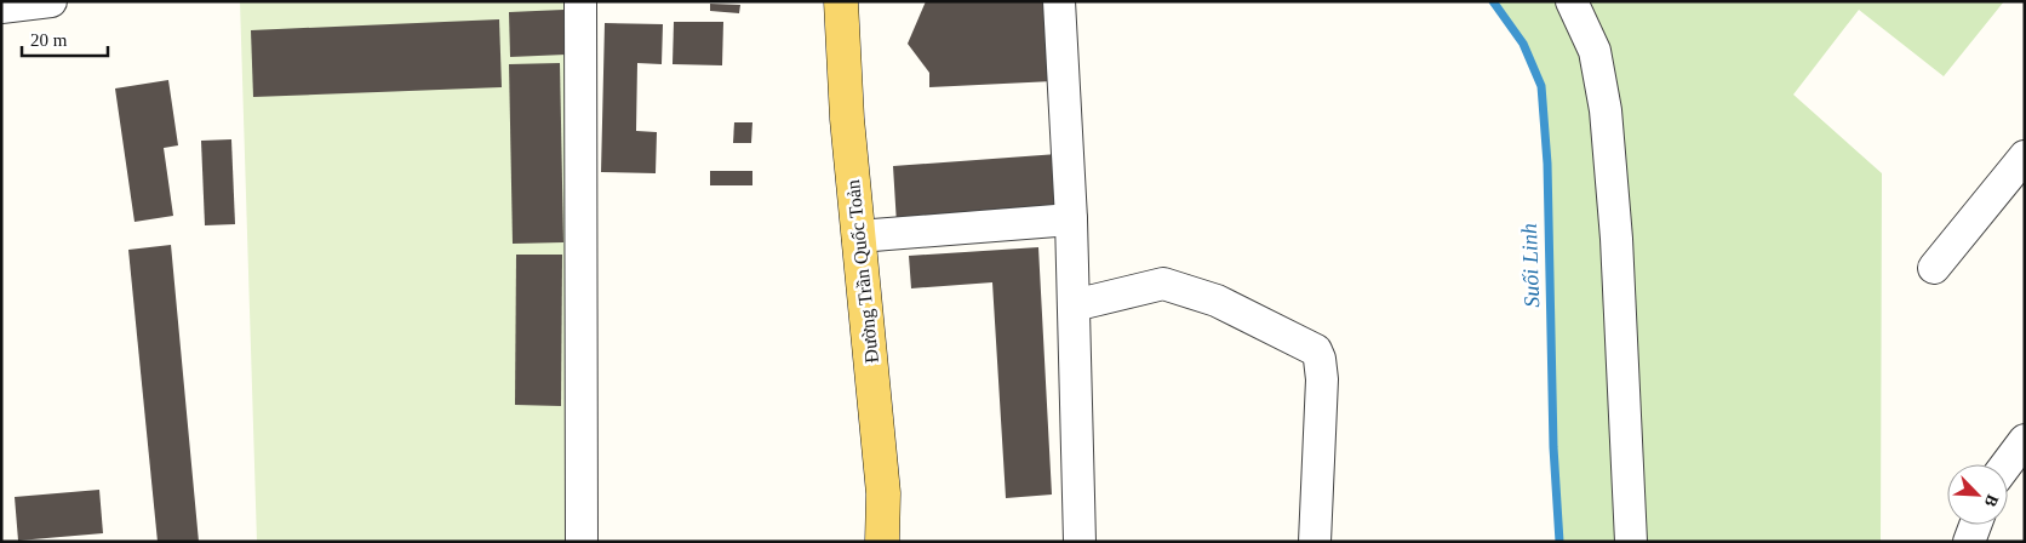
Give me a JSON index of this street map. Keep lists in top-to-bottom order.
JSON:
{
  "streets": {
    "main road": ["Đường Trần Quốc Toản"]
  },
  "water": ["Suối Linh"],
  "scale_bar": "20 m",
  "north": "bottom right"
}
